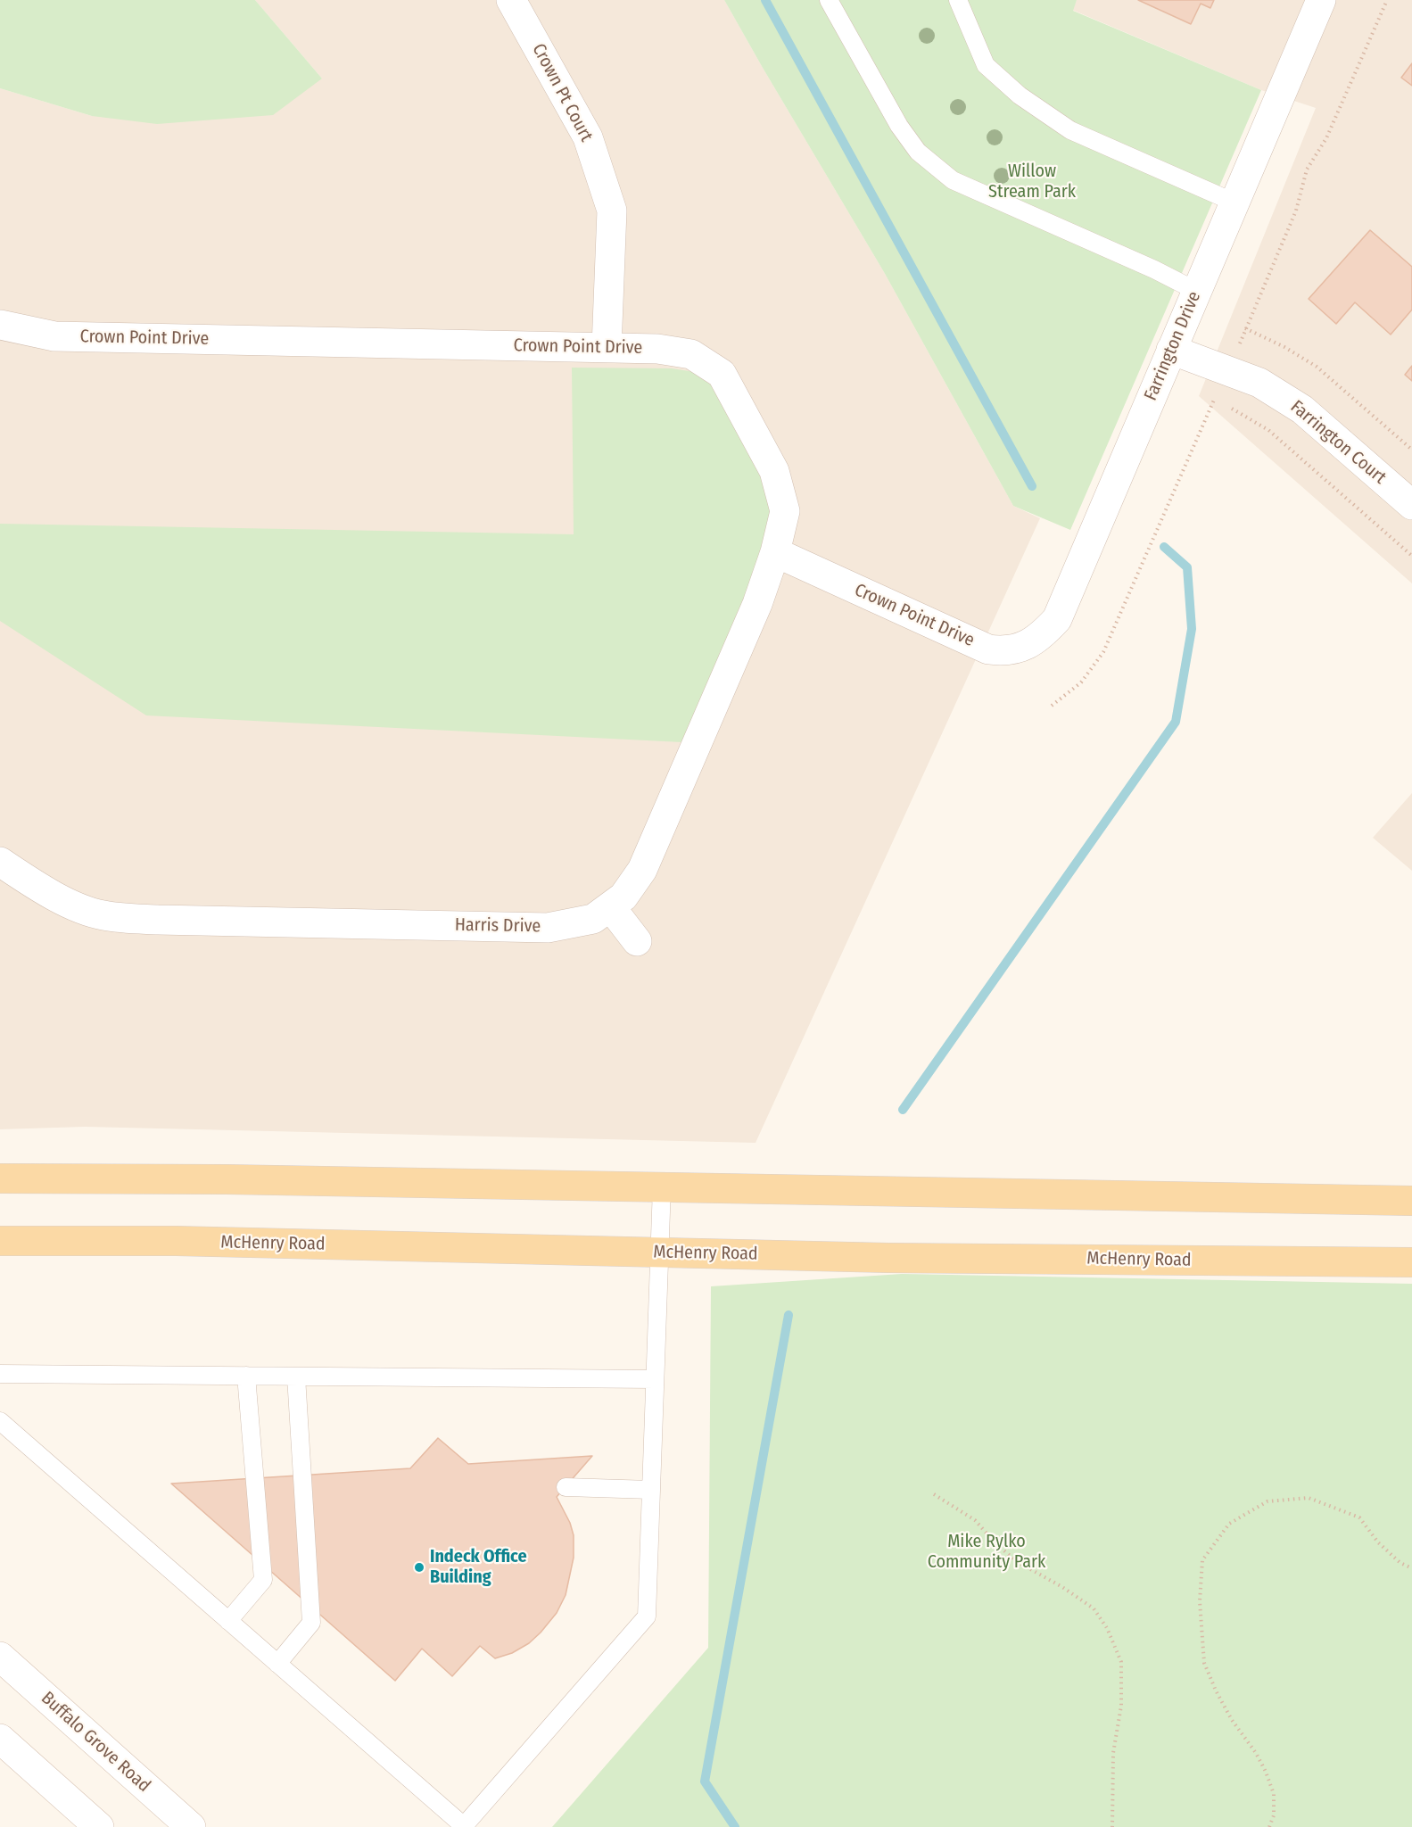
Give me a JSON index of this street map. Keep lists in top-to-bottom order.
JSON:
{
  "streets": {
    "main road": ["McHenry Road"],
    "street": [
      "Crown Pt Court",
      "Crown Point Drive",
      "Farrington Drive",
      "Farrington Court",
      "Harris Drive",
      "Buffalo Grove Road"
    ]
  },
  "crossings": [
    ["Crown Pt Court", "Crown Point Drive"],
    ["Crown Point Drive", "Farrington Drive"],
    ["Crown Point Drive", "Harris Drive"],
    ["Farrington Drive", "Farrington Court"]
  ],
  "parks": ["Willow Stream Park", "Mike Rylko Community Park"],
  "places": ["Indeck Office Building"]
}
